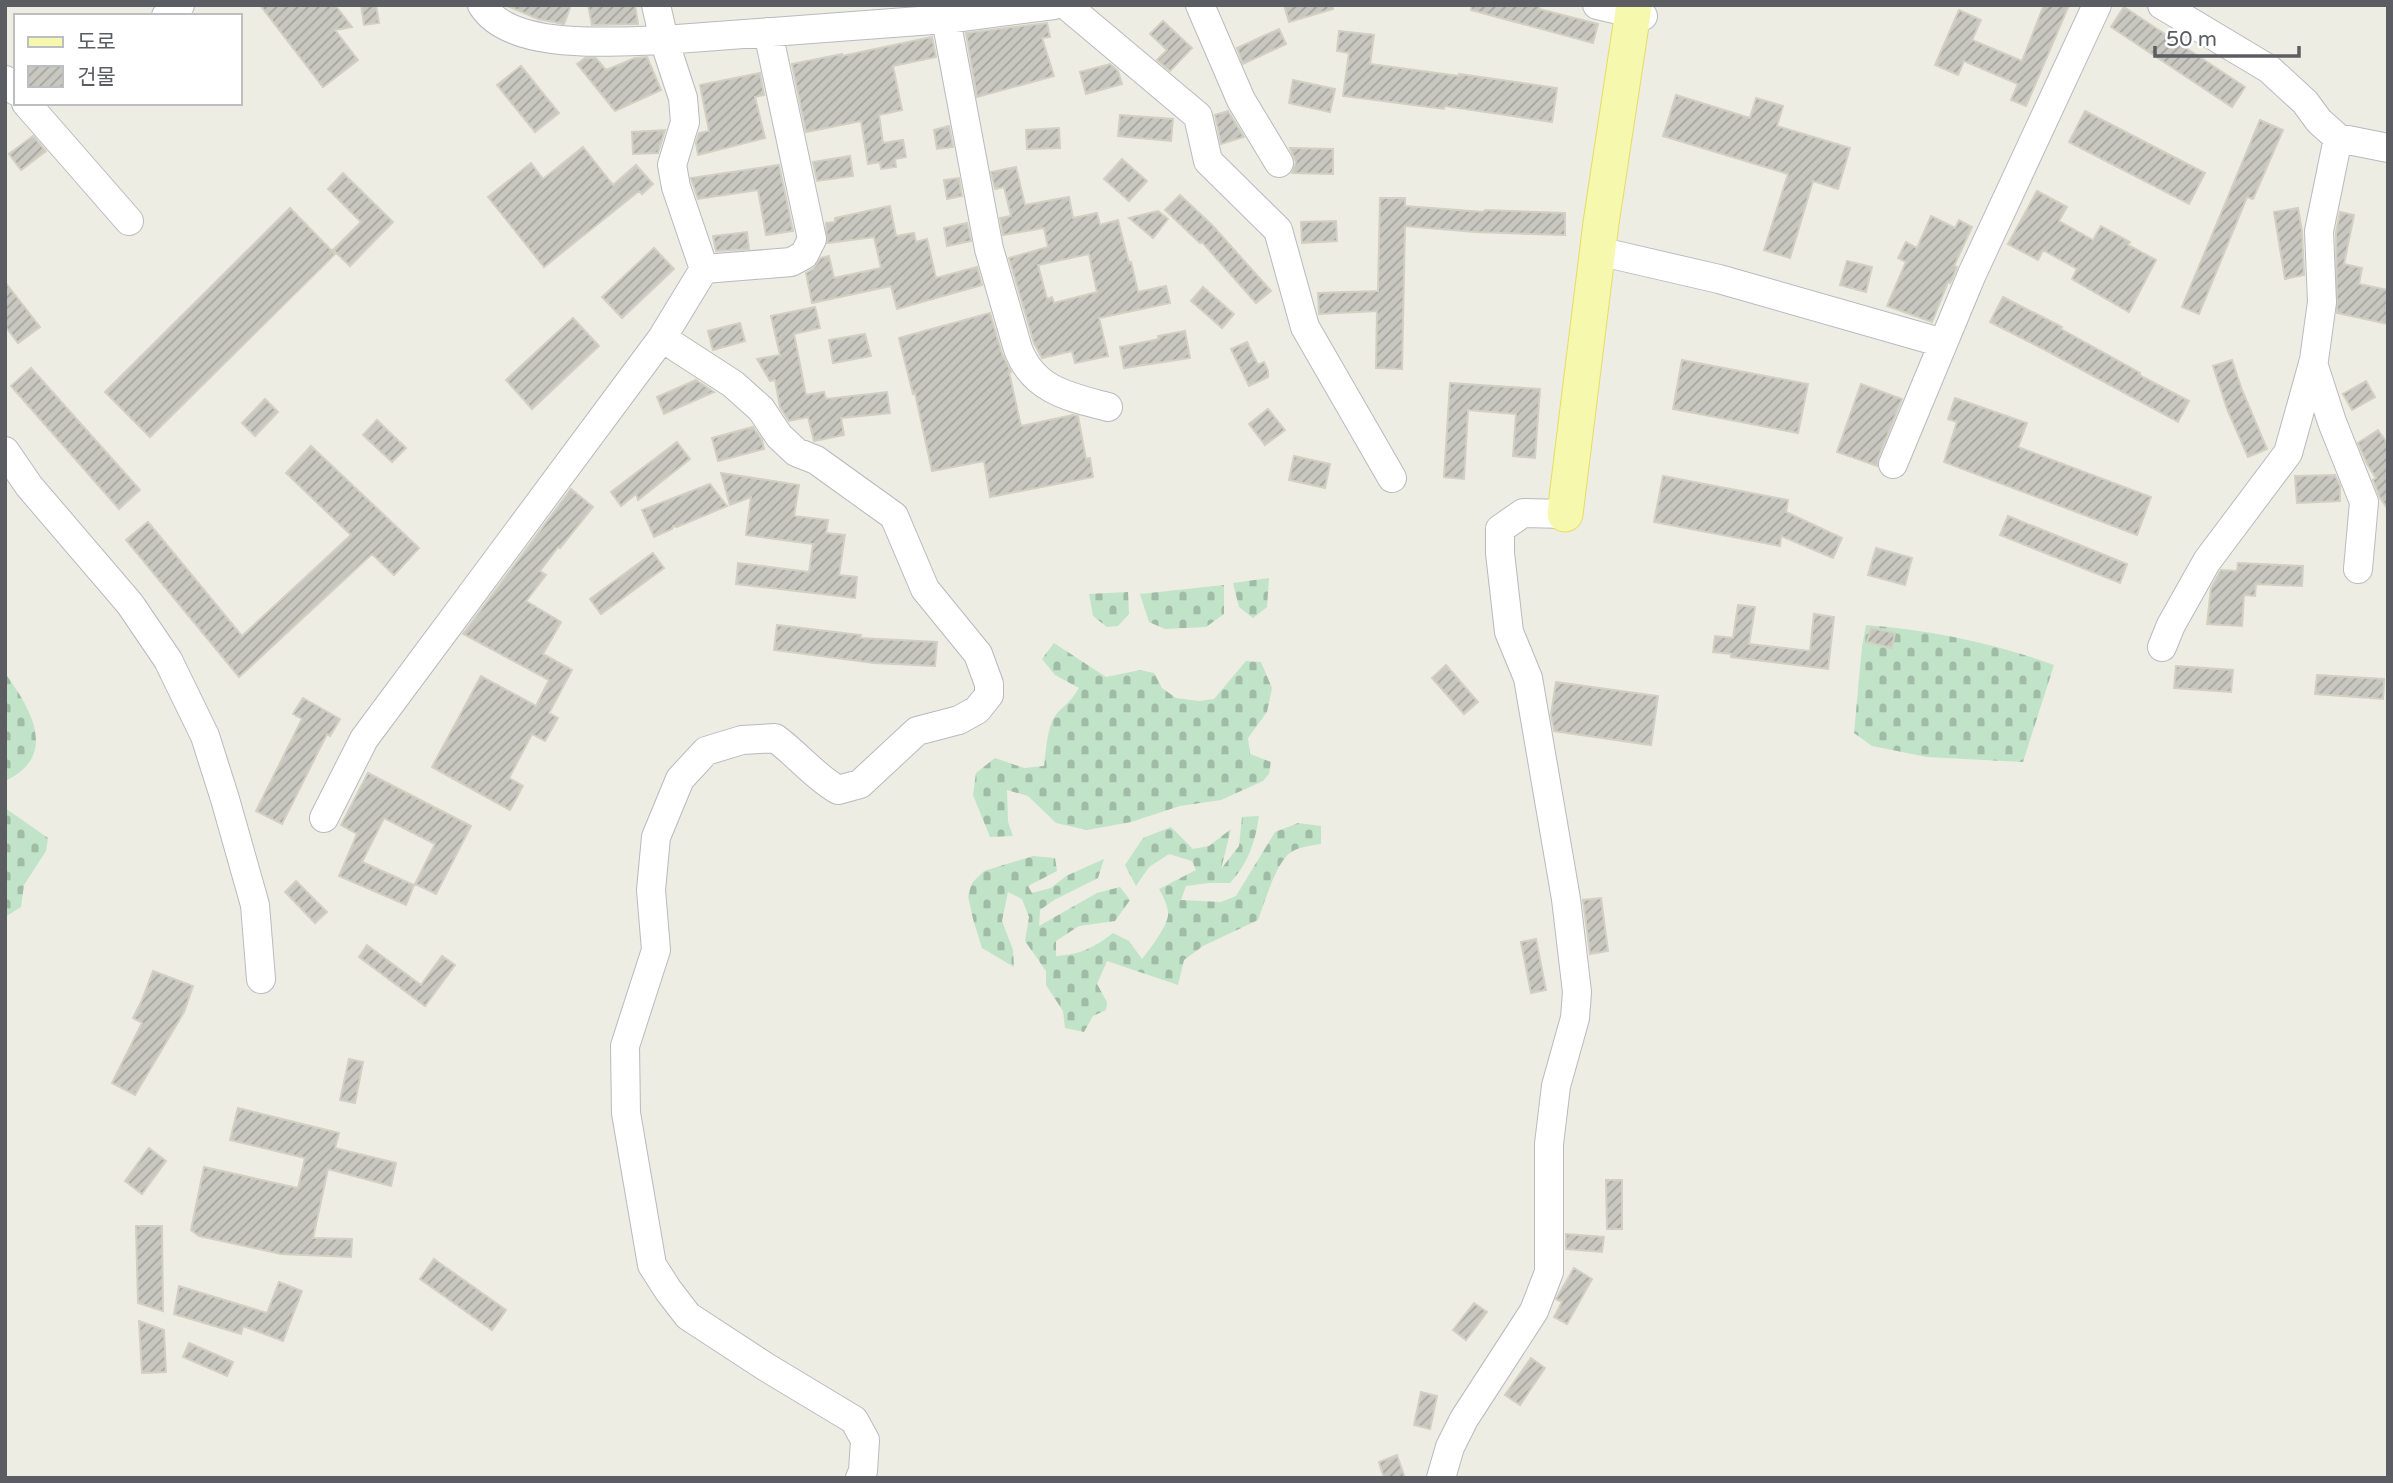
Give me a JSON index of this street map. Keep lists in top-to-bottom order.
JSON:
{
  "legend": ["도로", "건물"],
  "scale_bar": "50 m"
}
